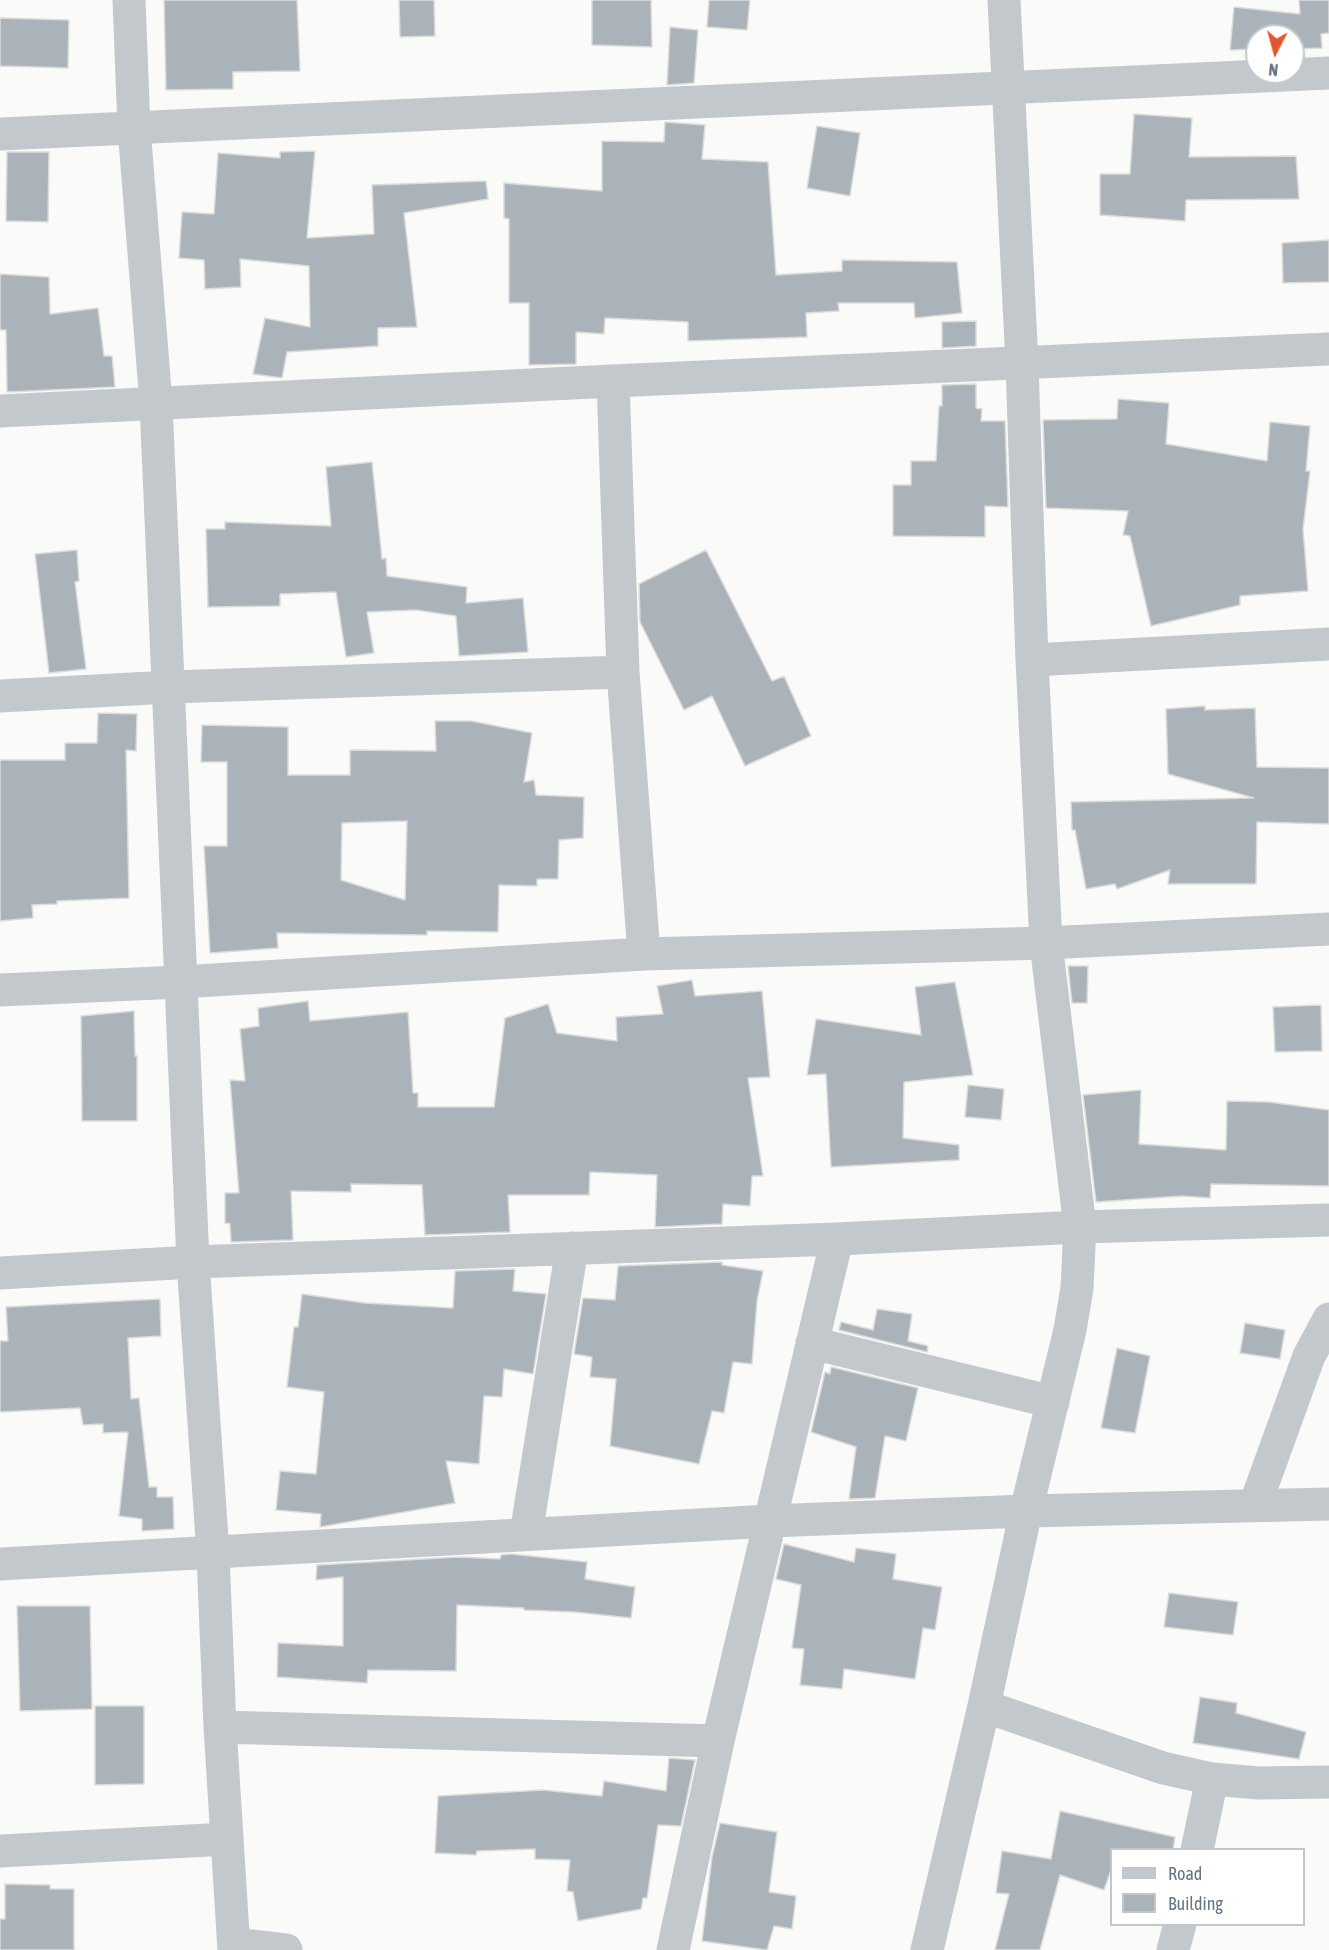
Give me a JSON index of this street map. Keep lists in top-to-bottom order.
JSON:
{
  "legend": ["Road", "Building"],
  "north": "bottom"
}
